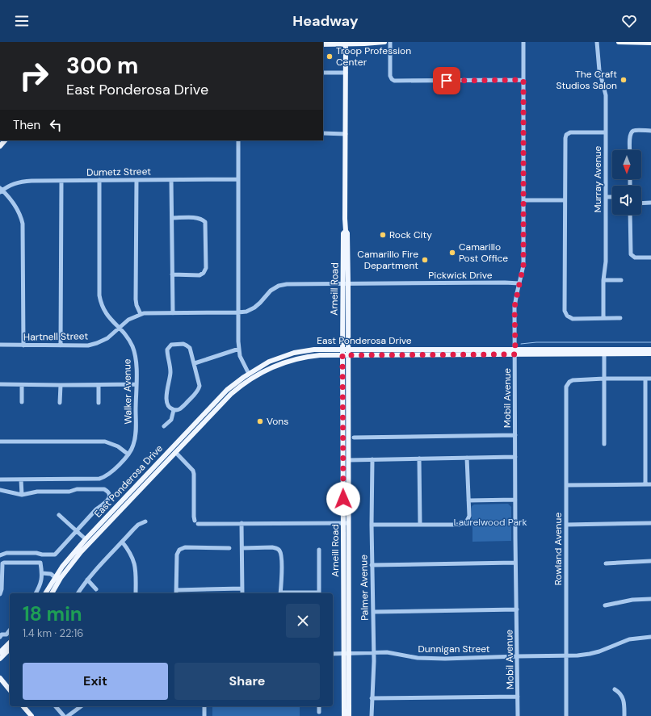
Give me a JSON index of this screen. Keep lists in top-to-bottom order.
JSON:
{
  "streets": {
    "main road": ["Arneill Road", "East Ponderosa Drive"],
    "street": [
      "Dumetz Street",
      "Murray Avenue",
      "Pickwick Drive",
      "Hartnell Street",
      "Walker Avenue",
      "Mobil Avenue",
      "Rowland Avenue",
      "Palmer Avenue",
      "Dunnigan Street"
    ]
  },
  "crossings": [
    ["Dumetz Street", "Walker Avenue"],
    ["Pickwick Drive", "Arneill Road"],
    ["Pickwick Drive", "Hartnell Street"],
    ["Pickwick Drive", "Mobil Avenue"],
    ["Arneill Road", "East Ponderosa Drive"],
    ["Arneill Road", "Dunnigan Street"],
    ["Hartnell Street", "Walker Avenue"],
    ["East Ponderosa Drive", "Mobil Avenue"],
    ["Mobil Avenue", "Dunnigan Street"],
    ["Rowland Avenue", "Dunnigan Street"],
    ["Palmer Avenue", "Dunnigan Street"]
  ],
  "parks": ["Laurelwood Park"],
  "places": [
    "Troop Profession Center",
    "The Craft Studios Salon",
    "Rock City",
    "Camarillo Post Office",
    "Camarillo Fire Department",
    "Vons"
  ],
  "north": "bottom",
  "page": {
    "header": "Headway",
    "turn": ["300 m", "East Ponderosa Drive"],
    "then": "Then",
    "heading": ["18 min", "1.4 km · 22:16"],
    "buttons": ["Exit", "Share"]
  }
}
